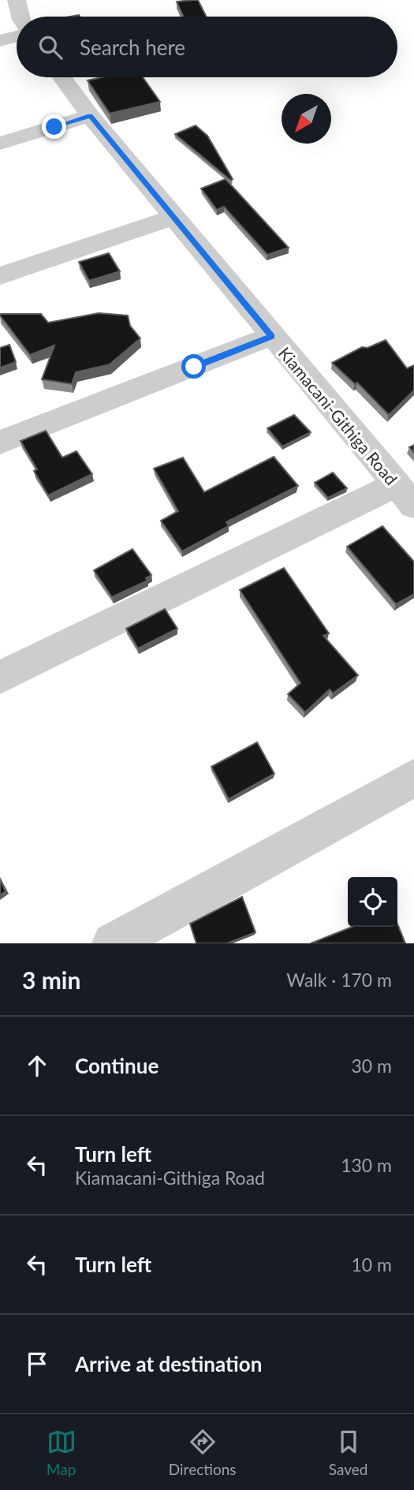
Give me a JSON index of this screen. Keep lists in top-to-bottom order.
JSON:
{
  "streets": {
    "street": ["Kiamacani-Githiga Road"]
  },
  "north": "bottom left",
  "page": {
    "search": "Search here",
    "heading": ["3 min", "Walk · 170 m"],
    "list": [
      ["Continue", "30 m"],
      ["Turn left", "Kiamacani-Githiga Road", "130 m"],
      ["Turn left", "10 m"],
      "Arrive at destination"
    ],
    "nav": ["Map", "Directions", "Saved"]
  }
}
